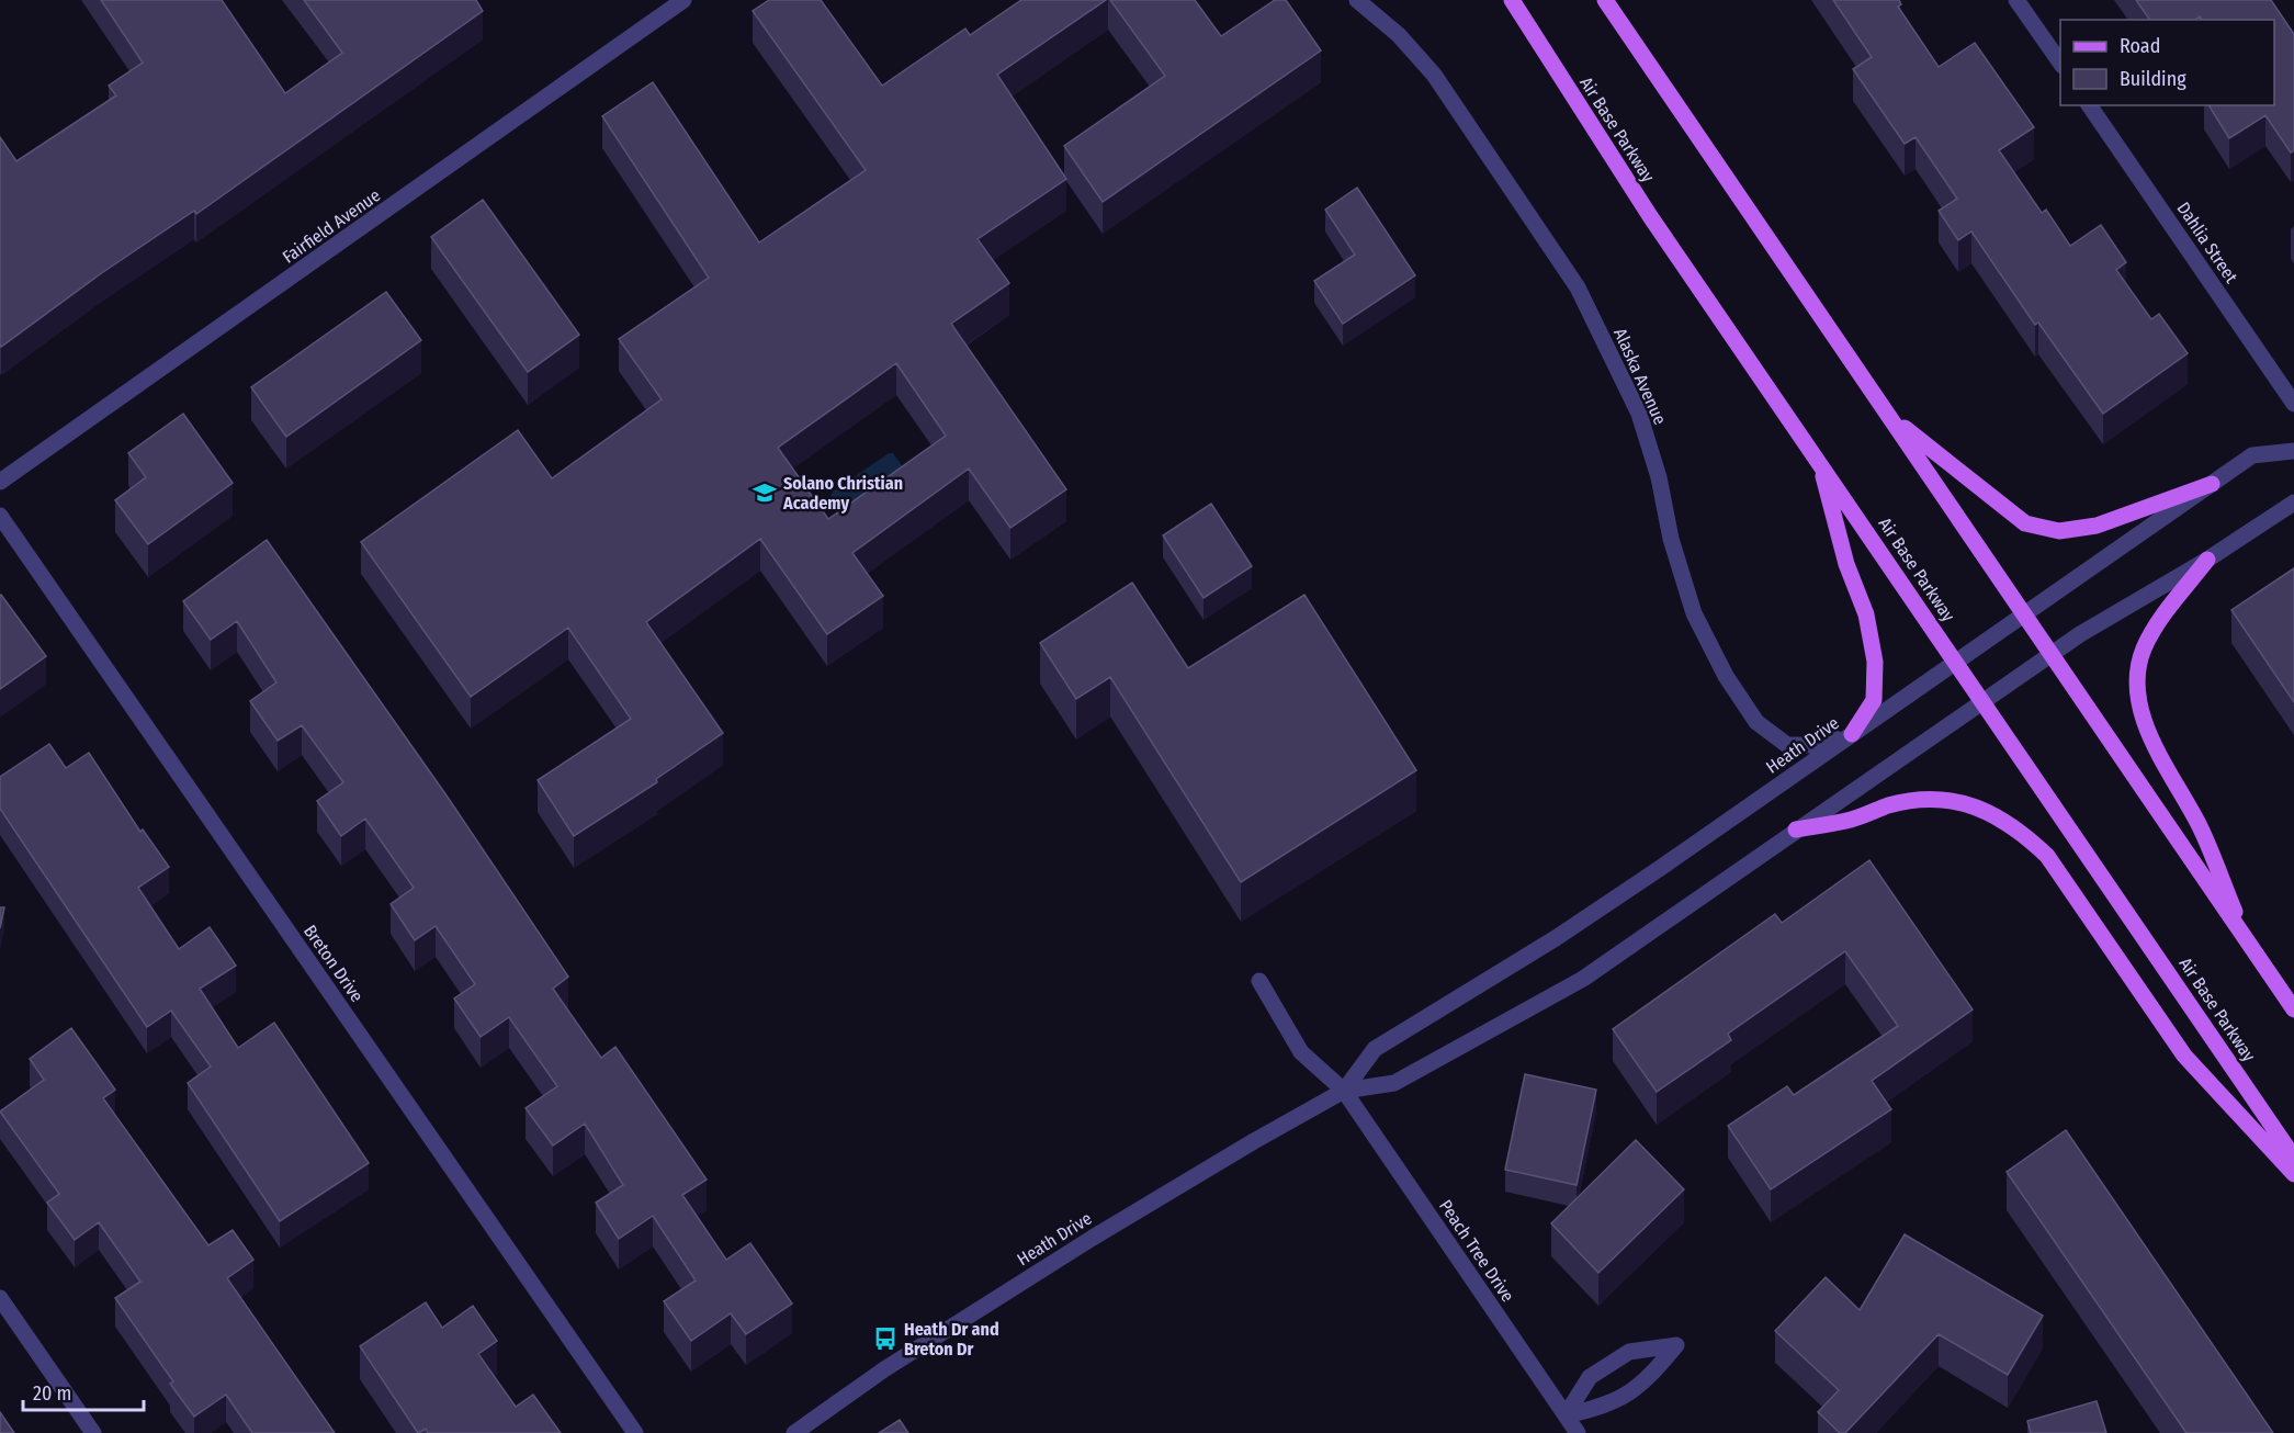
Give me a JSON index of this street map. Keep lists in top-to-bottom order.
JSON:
{
  "streets": {
    "main road": ["Air Base Parkway"],
    "street": [
      "Fairfield Avenue",
      "Dahlia Street",
      "Alaska Avenue",
      "Heath Drive",
      "Breton Drive",
      "Peach Tree Drive"
    ]
  },
  "crossings": [
    ["Air Base Parkway", "Heath Drive"],
    ["Alaska Avenue", "Heath Drive"],
    ["Heath Drive", "Peach Tree Drive"]
  ],
  "places": {
    "school or university": ["Solano Christian Academy"],
    "bus stop": ["Heath Dr and Breton Dr"]
  },
  "legend": ["Road", "Building"],
  "scale_bar": "20 m"
}
